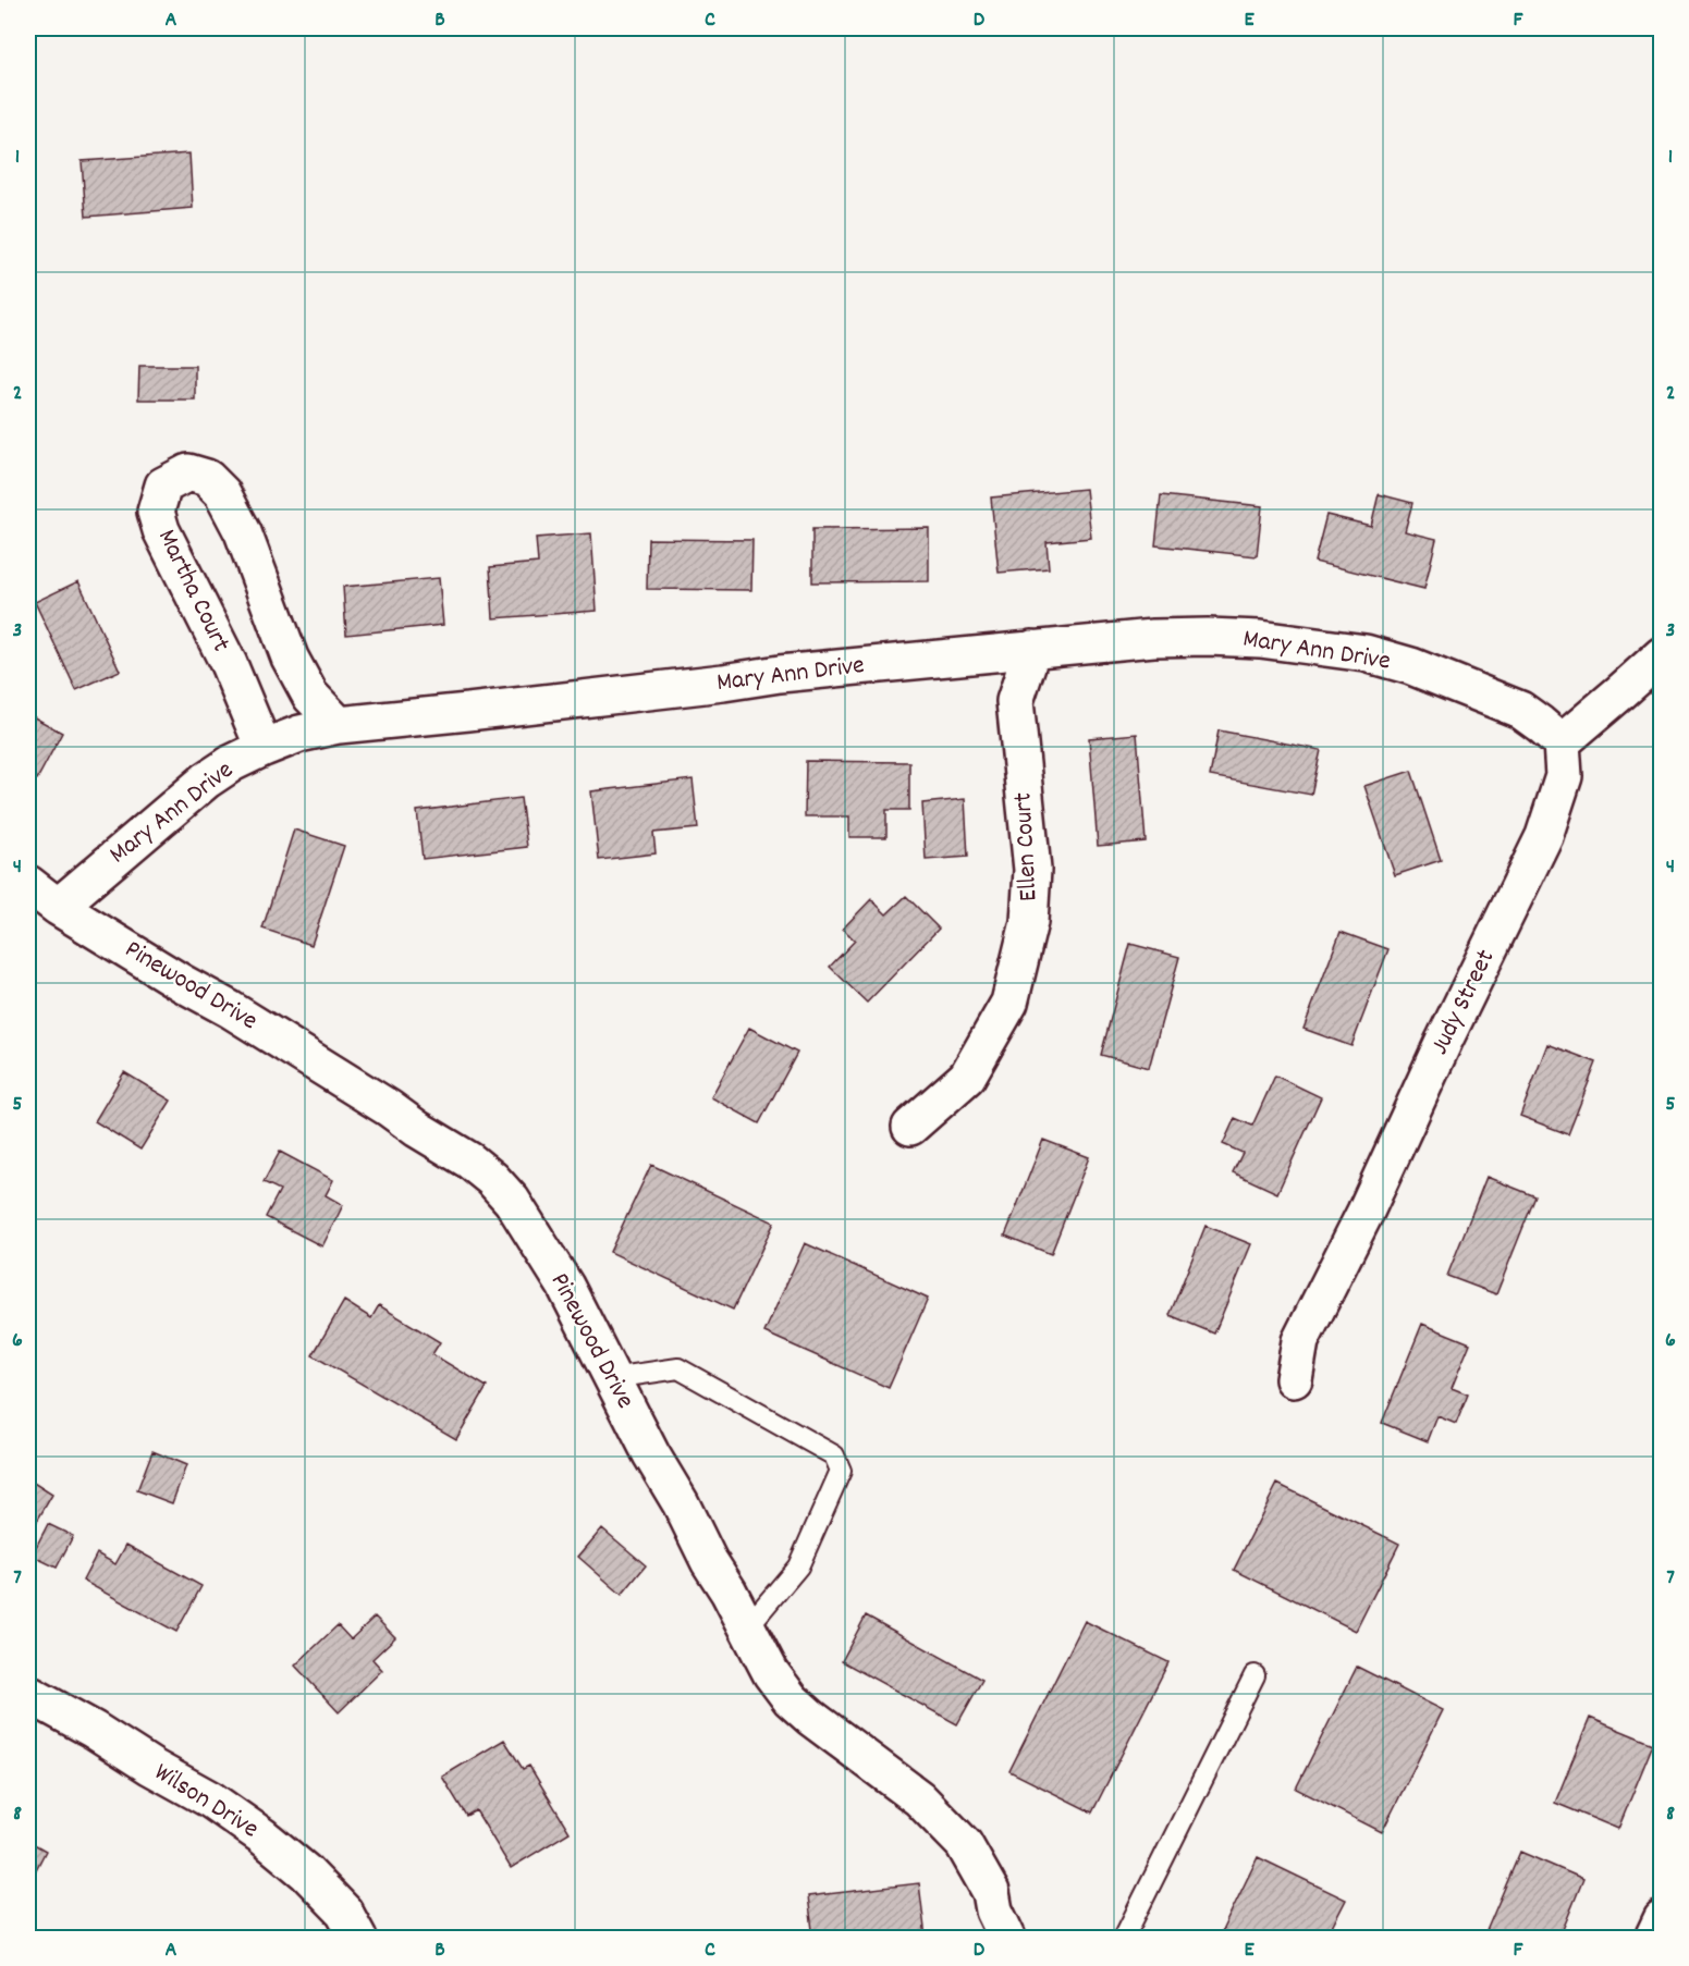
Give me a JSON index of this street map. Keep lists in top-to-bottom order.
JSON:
{
  "streets": {
    "street": [
      "Martha Court",
      "Mary Ann Drive",
      "Ellen Court",
      "Pinewood Drive",
      "Judy Street",
      "Wilson Drive"
    ]
  },
  "crossings": [
    ["Martha Court", "Mary Ann Drive"],
    ["Mary Ann Drive", "Ellen Court"],
    ["Mary Ann Drive", "Pinewood Drive"],
    ["Mary Ann Drive", "Judy Street"]
  ],
  "grid": {
    "columns": [
      "A",
      "B",
      "C",
      "D",
      "E",
      "F"
    ],
    "rows": [
      "1",
      "2",
      "3",
      "4",
      "5",
      "6",
      "7",
      "8"
    ]
  }
}
